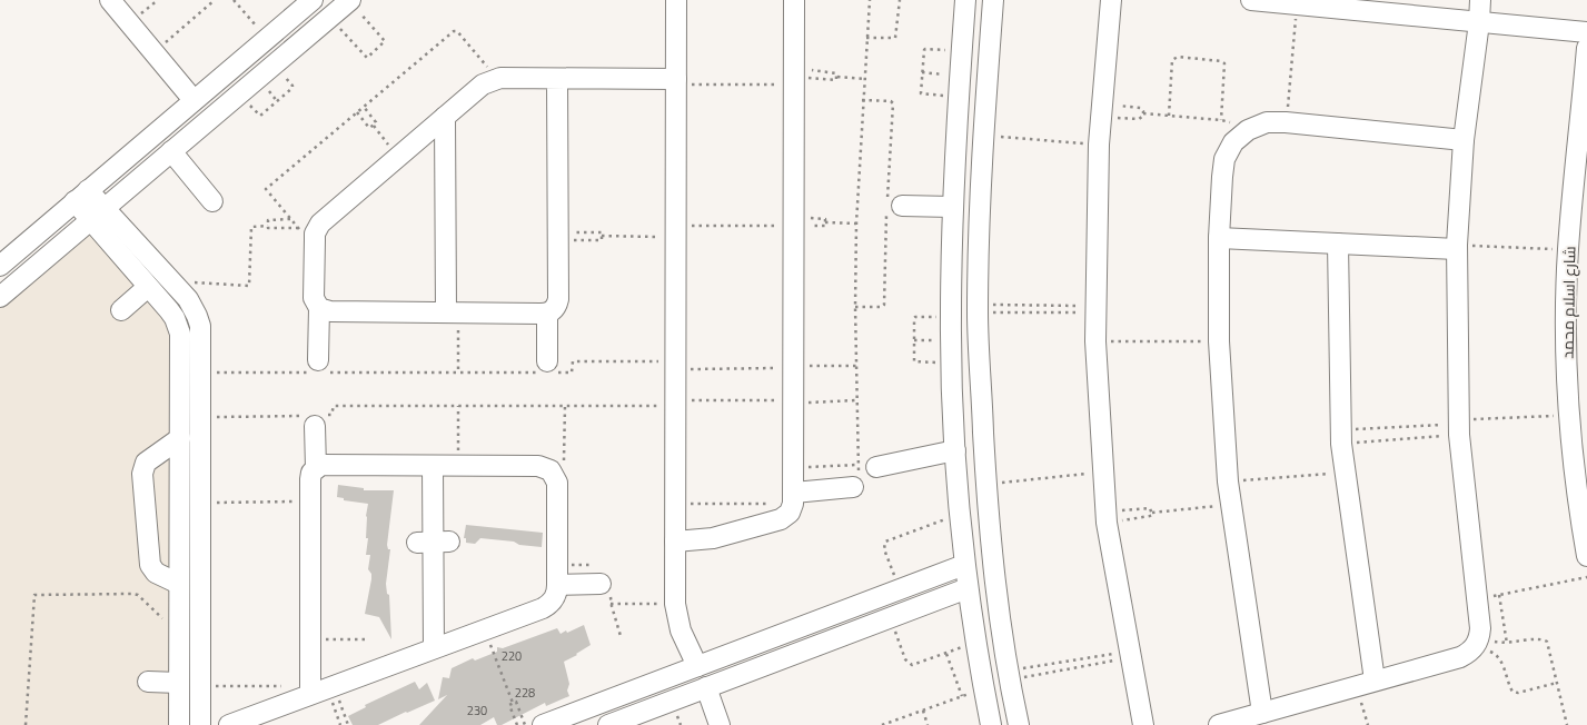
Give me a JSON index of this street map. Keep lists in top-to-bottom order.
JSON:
{
  "streets": {
    "street": ["شارع اسلام محمد"]
  },
  "house_numbers": ["220", "228", "230"]
}
